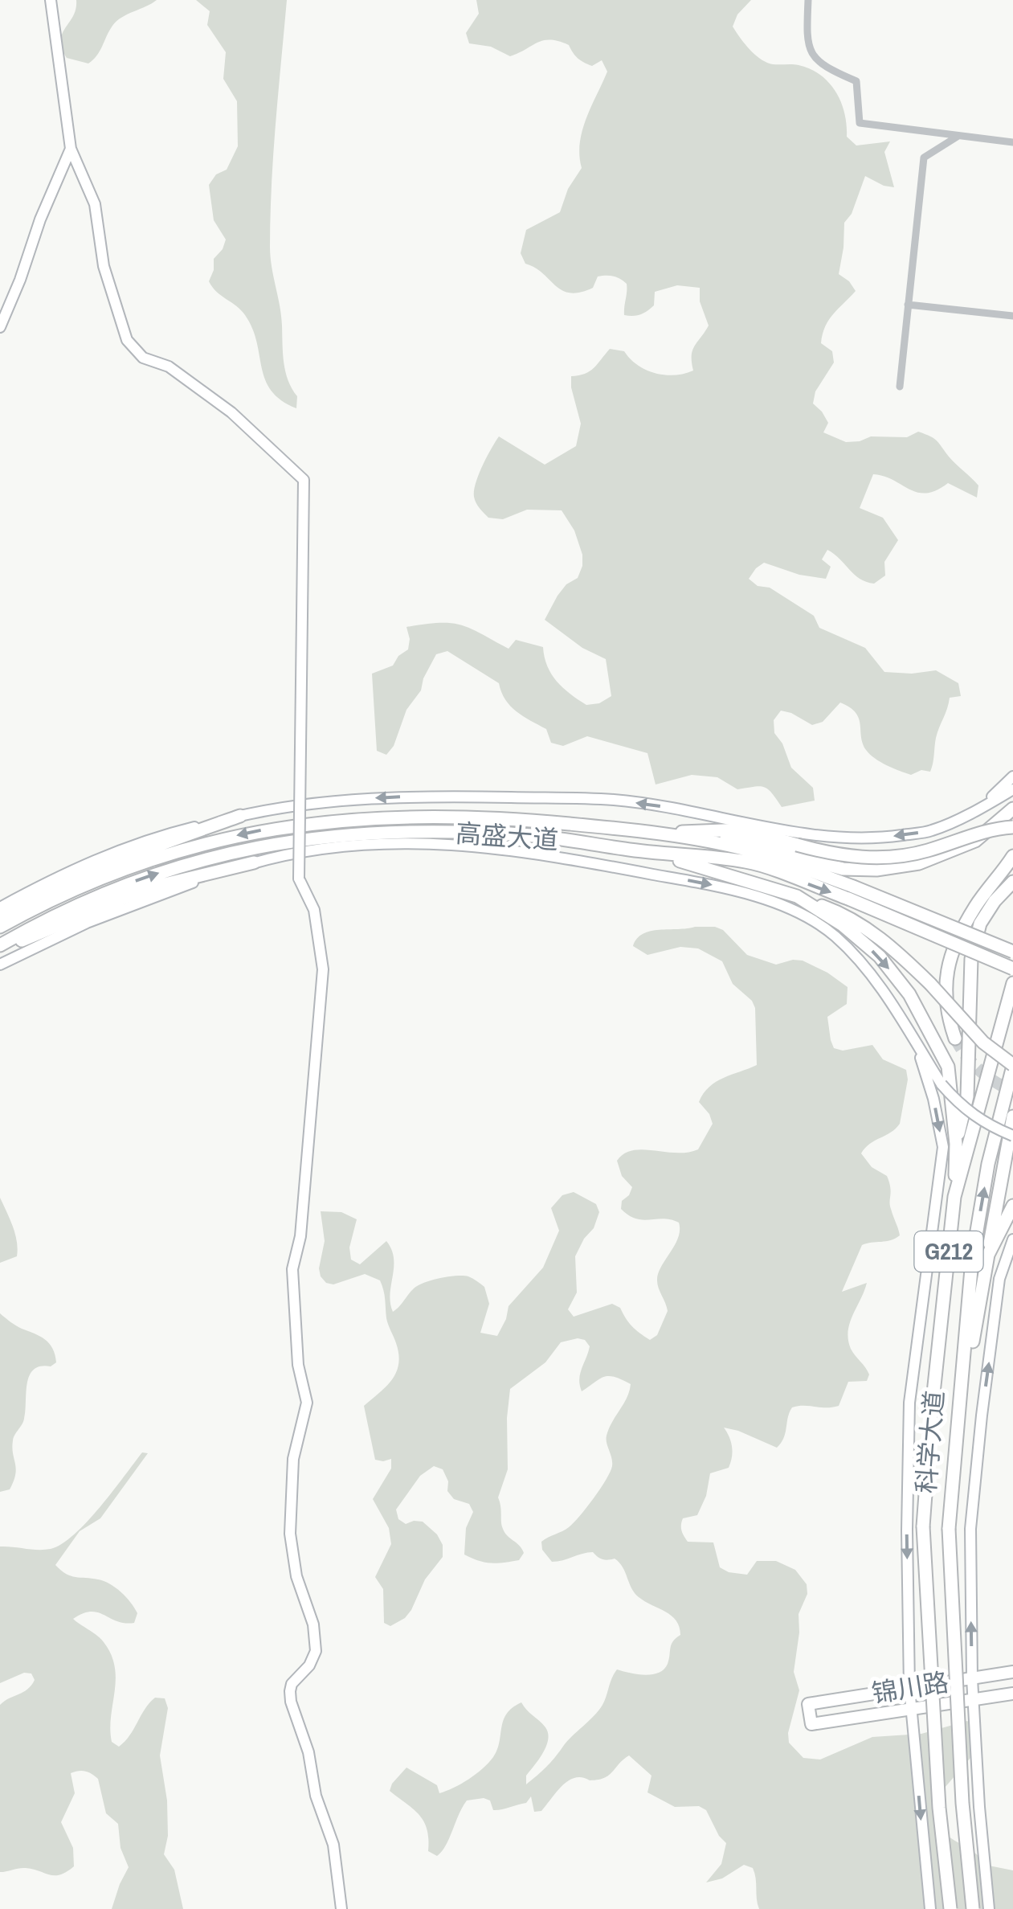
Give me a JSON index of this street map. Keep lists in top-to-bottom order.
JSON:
{
  "streets": {
    "highway": ["高盛大道", "G212", "科学大道"],
    "main road": ["锦川路"]
  },
  "crossings": [
    ["高盛大道", "科学大道"],
    ["科学大道", "锦川路"]
  ]
}
